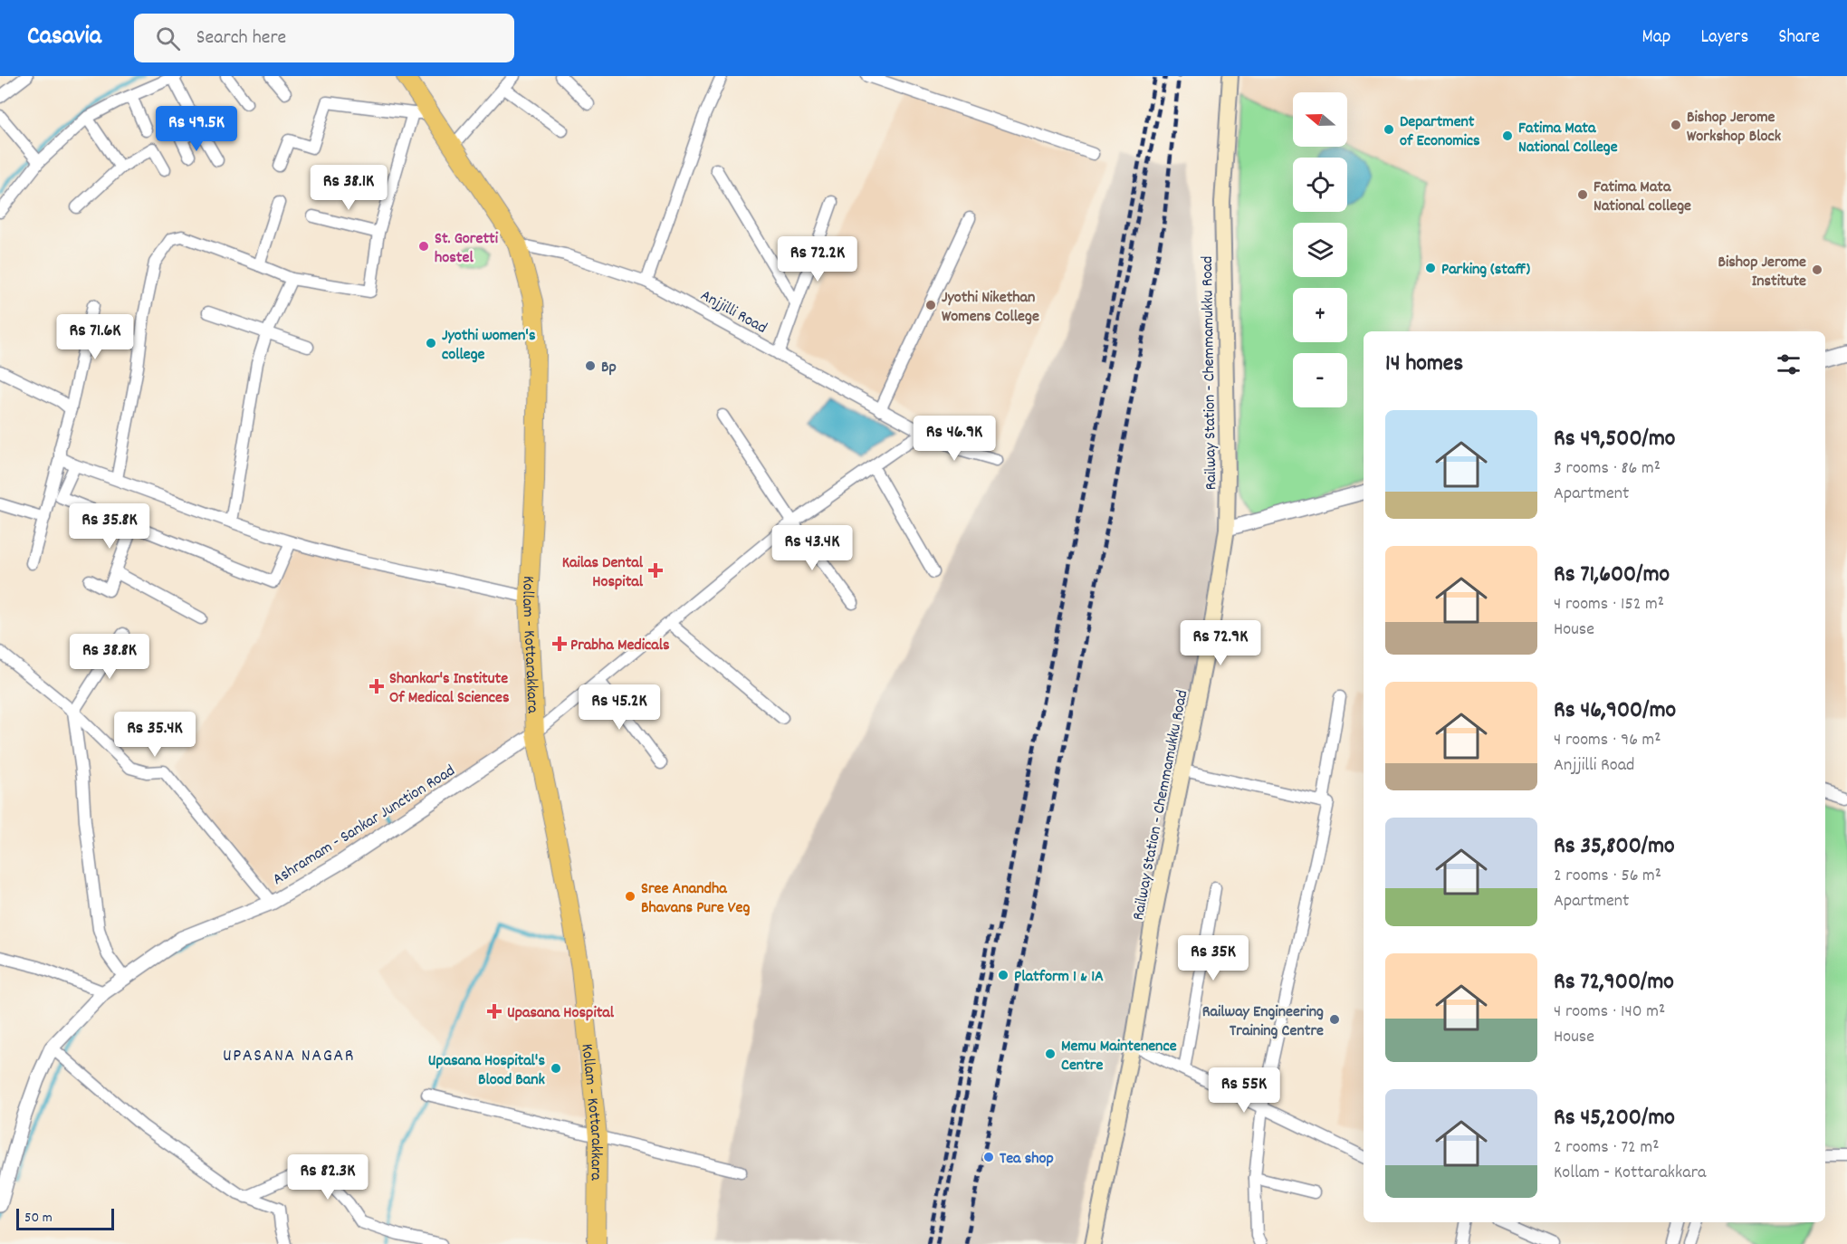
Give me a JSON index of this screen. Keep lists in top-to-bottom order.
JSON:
{
  "streets": {
    "main road": ["Railway Station - Chemmamukku Road", "Kollam - Kottarakkara"],
    "street": ["Anjjilli Road", "Ashramam - Sankar Junction Road"]
  },
  "crossings": [
    ["Anjjilli Road", "Kollam - Kottarakkara"],
    ["Kollam - Kottarakkara", "Ashramam - Sankar Junction Road"]
  ],
  "districts": ["UPASANA NAGAR"],
  "places": {
    "other": [
      "Bishop Jerome Workshop Block",
      "Department of Economics",
      "Fatima Mata National College",
      "Fatima Mata National college",
      "St. Goretti hostel",
      "Parking (staff)",
      "Bishop Jerome Institute",
      "Jyothi Nikethan Womens College",
      "Jyothi women's college",
      "Bp",
      "Sree Anandha Bhavans Pure Veg",
      "Platform 1 & 1A",
      "Railway Engineering Training Centre",
      "Memu Maintenence Centre",
      "Upasana Hospital's Blood Bank",
      "Tea shop"
    ],
    "health": [
      "Kailas Dental Hospital",
      "Prabha Medicals",
      "Shankar's Institute Of Medical Sciences",
      "Upasana Hospital"
    ]
  },
  "scale_bar": "50 m",
  "north": "left",
  "page": {
    "header": "Casavia",
    "search": "Search here",
    "nav": ["Map", "Layers", "Share"],
    "map_buttons": ["+", "−"],
    "price": [
      "Rs 49.5K",
      "Rs 38.1K",
      "Rs 72.2K",
      "Rs 71.6K",
      "Rs 46.9K",
      "Rs 35.8K",
      "Rs 43.4K",
      "Rs 72.9K",
      "Rs 38.8K",
      "Rs 45.2K",
      "Rs 35.4K",
      "Rs 35K",
      "Rs 55K",
      "Rs 82.3K"
    ],
    "heading": "14 homes",
    "list": [
      {
        "name": "Rs 49,500/mo",
        "note": "3 rooms · 86 m² · Apartment"
      },
      {
        "name": "Rs 71,600/mo",
        "note": "4 rooms · 152 m² · House"
      },
      {
        "name": "Rs 46,900/mo",
        "note": "4 rooms · 96 m² · Anjjilli Road"
      },
      {
        "name": "Rs 35,800/mo",
        "note": "2 rooms · 56 m² · Apartment"
      },
      {
        "name": "Rs 72,900/mo",
        "note": "4 rooms · 140 m² · House"
      },
      {
        "name": "Rs 45,200/mo",
        "note": "2 rooms · 72 m² · Kollam - Kottarakkara"
      }
    ],
    "scale": "50 m"
  }
}
